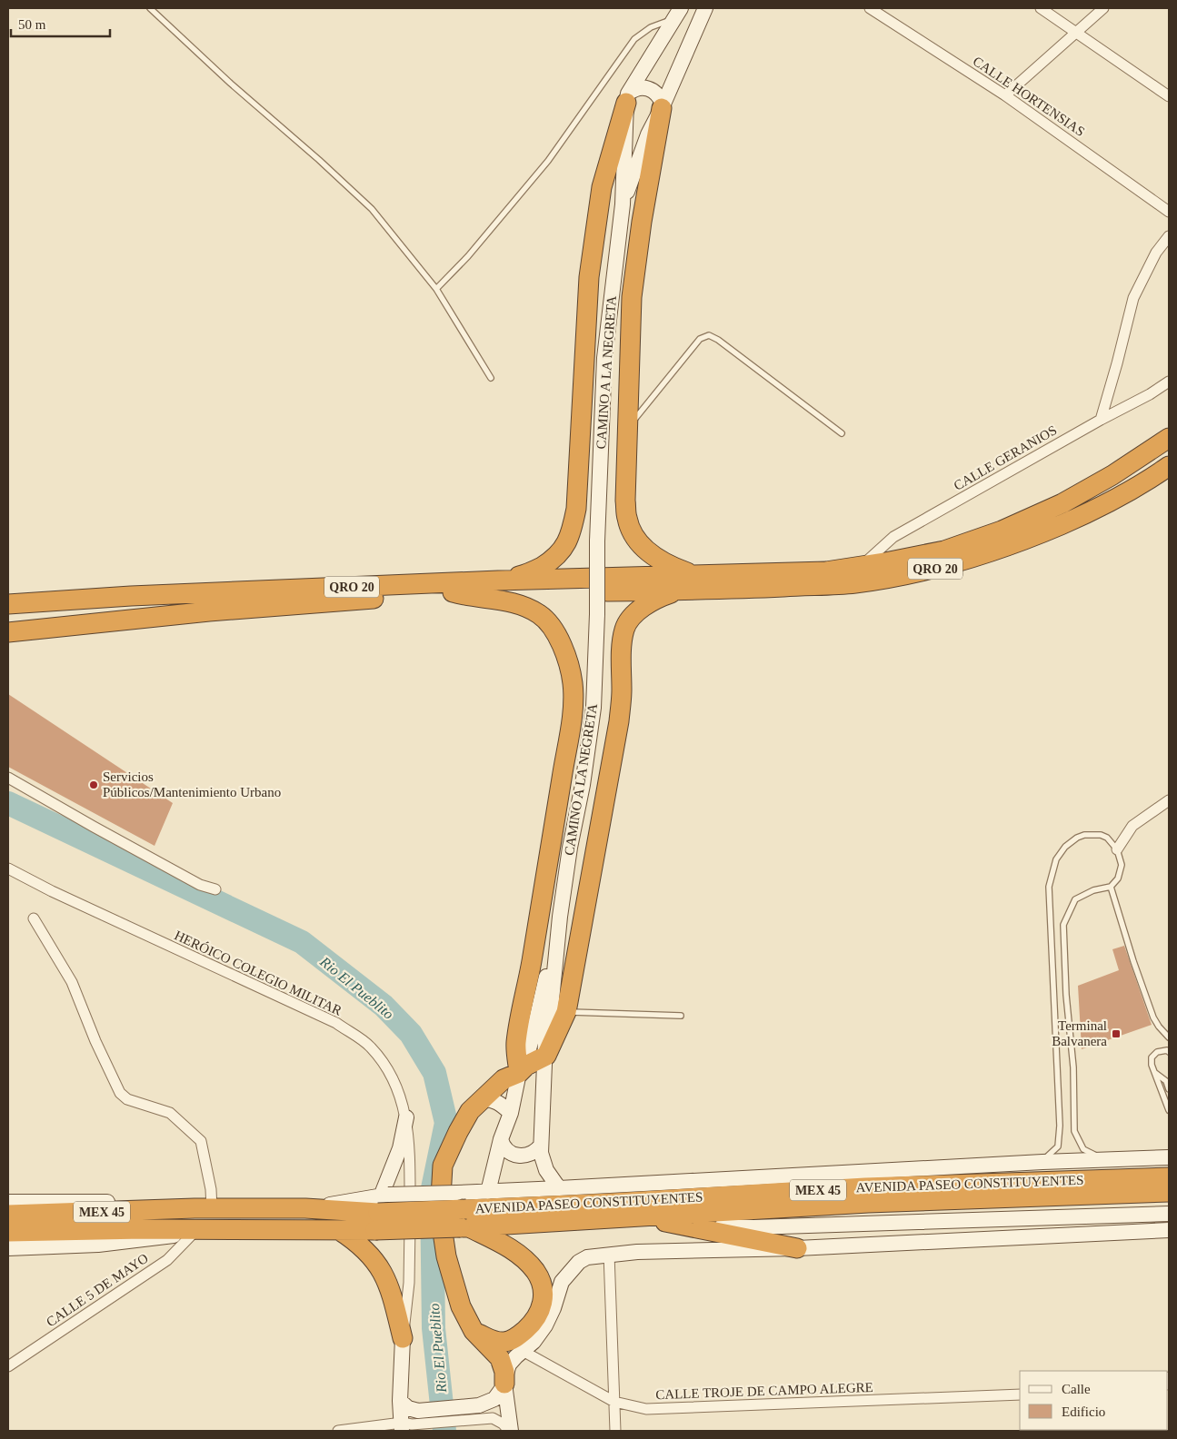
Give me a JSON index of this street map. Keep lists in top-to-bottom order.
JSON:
{
  "streets": {
    "highway": ["QRO 20", "AVENIDA PASEO CONSTITUYENTES", "MEX 45"],
    "street": [
      "CALLE HORTENSIAS",
      "CAMINO A LA NEGRETA",
      "CALLE GERANIOS",
      "HERÓICO COLEGIO MILITAR",
      "CALLE 5 DE MAYO",
      "CALLE TROJE DE CAMPO ALEGRE"
    ]
  },
  "crossings": [
    ["CALLE GERANIOS", "QRO 20"],
    ["AVENIDA PASEO CONSTITUYENTES", "CALLE 5 DE MAYO"]
  ],
  "water": ["Rio El Pueblito"],
  "places": {
    "other": ["Servicios Públicos/Mantenimiento Urbano"],
    "transit": ["Terminal Balvanera"]
  },
  "legend": ["Calle", "Edificio"],
  "scale_bar": "50 m"
}
